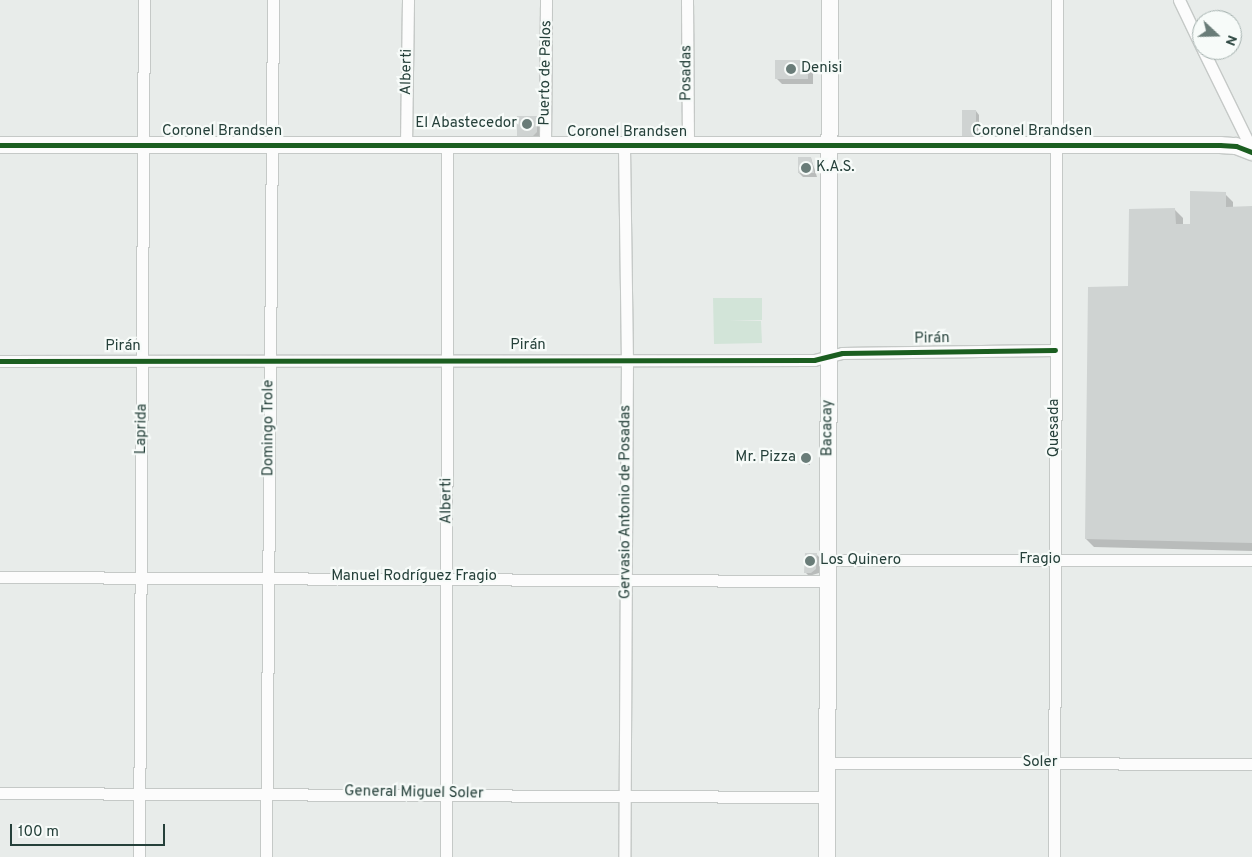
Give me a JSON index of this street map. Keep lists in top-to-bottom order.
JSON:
{
  "streets": {
    "street": [
      "Alberti",
      "Puerto de Palos",
      "Posadas",
      "Coronel Brandsen",
      "Pirán",
      "Domingo Trole",
      "Bacacay",
      "Quesada",
      "Laprida",
      "Gervasio Antonio de Posadas",
      "Fragio",
      "Manuel Rodríguez Fragio",
      "Soler",
      "General Miguel Soler"
    ]
  },
  "crossings": [
    ["Alberti", "Coronel Brandsen"],
    ["Alberti", "Pirán"],
    ["Alberti", "Manuel Rodríguez Fragio"],
    ["Alberti", "General Miguel Soler"],
    ["Puerto de Palos", "Coronel Brandsen"],
    ["Posadas", "Coronel Brandsen"],
    ["Coronel Brandsen", "Domingo Trole"],
    ["Coronel Brandsen", "Bacacay"],
    ["Coronel Brandsen", "Quesada"],
    ["Coronel Brandsen", "Laprida"],
    ["Coronel Brandsen", "Gervasio Antonio de Posadas"],
    ["Pirán", "Domingo Trole"],
    ["Pirán", "Bacacay"],
    ["Pirán", "Quesada"],
    ["Pirán", "Laprida"],
    ["Pirán", "Gervasio Antonio de Posadas"],
    ["Domingo Trole", "Manuel Rodríguez Fragio"],
    ["Domingo Trole", "General Miguel Soler"],
    ["Bacacay", "Fragio"],
    ["Bacacay", "Manuel Rodríguez Fragio"],
    ["Bacacay", "Soler"],
    ["Bacacay", "General Miguel Soler"],
    ["Quesada", "Fragio"],
    ["Quesada", "Soler"],
    ["Laprida", "Manuel Rodríguez Fragio"],
    ["Laprida", "General Miguel Soler"],
    ["Gervasio Antonio de Posadas", "Manuel Rodríguez Fragio"],
    ["Gervasio Antonio de Posadas", "General Miguel Soler"]
  ],
  "places": [
    "Denisi",
    "El Abastecedor",
    "K.A.S.",
    "Mr. Pizza",
    "Los Quinero"
  ],
  "scale_bar": "100 m",
  "north": "right"
}
